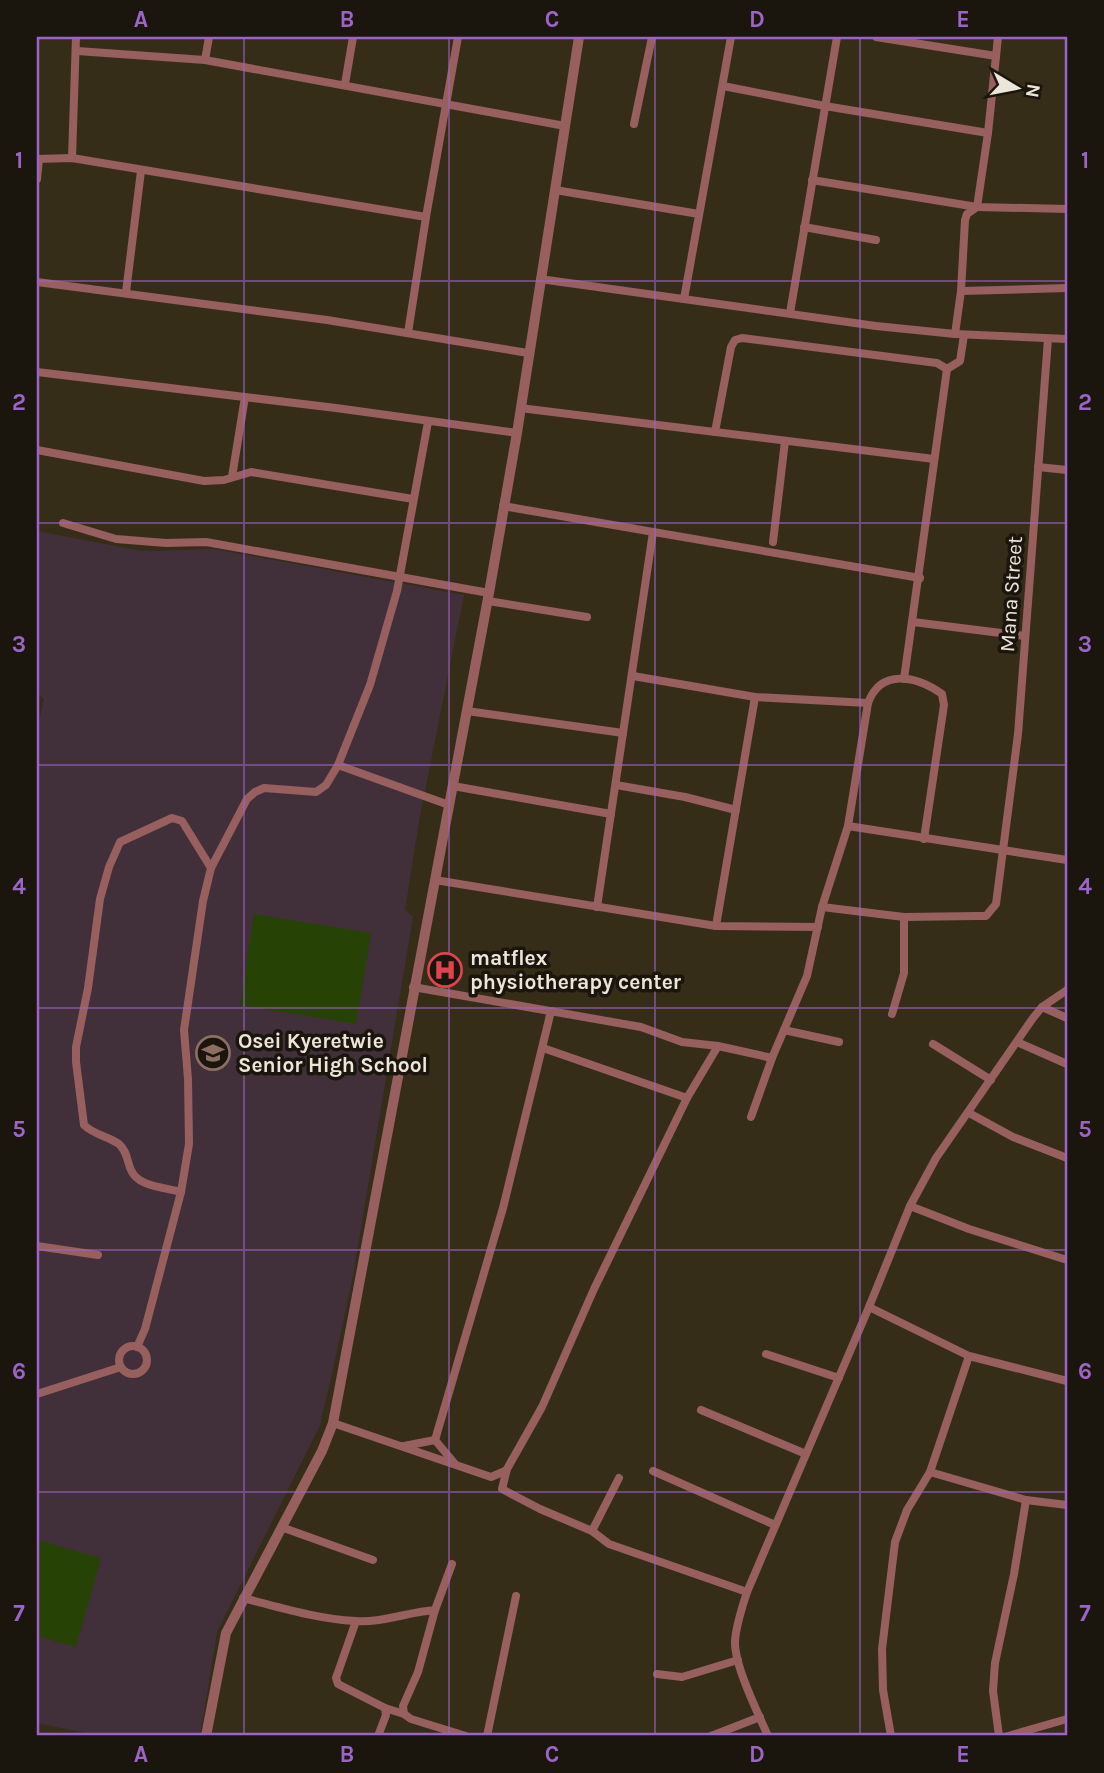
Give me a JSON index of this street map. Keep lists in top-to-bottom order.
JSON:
{
  "streets": {
    "street": ["Mana Street"]
  },
  "places": {
    "hospital": ["matflex physiotherapy center"],
    "school or university": ["Osei Kyeretwie Senior High School"]
  },
  "north": "right",
  "grid": {
    "columns": [
      "A",
      "B",
      "C",
      "D",
      "E"
    ],
    "rows": [
      "1",
      "2",
      "3",
      "4",
      "5",
      "6",
      "7"
    ]
  }
}
